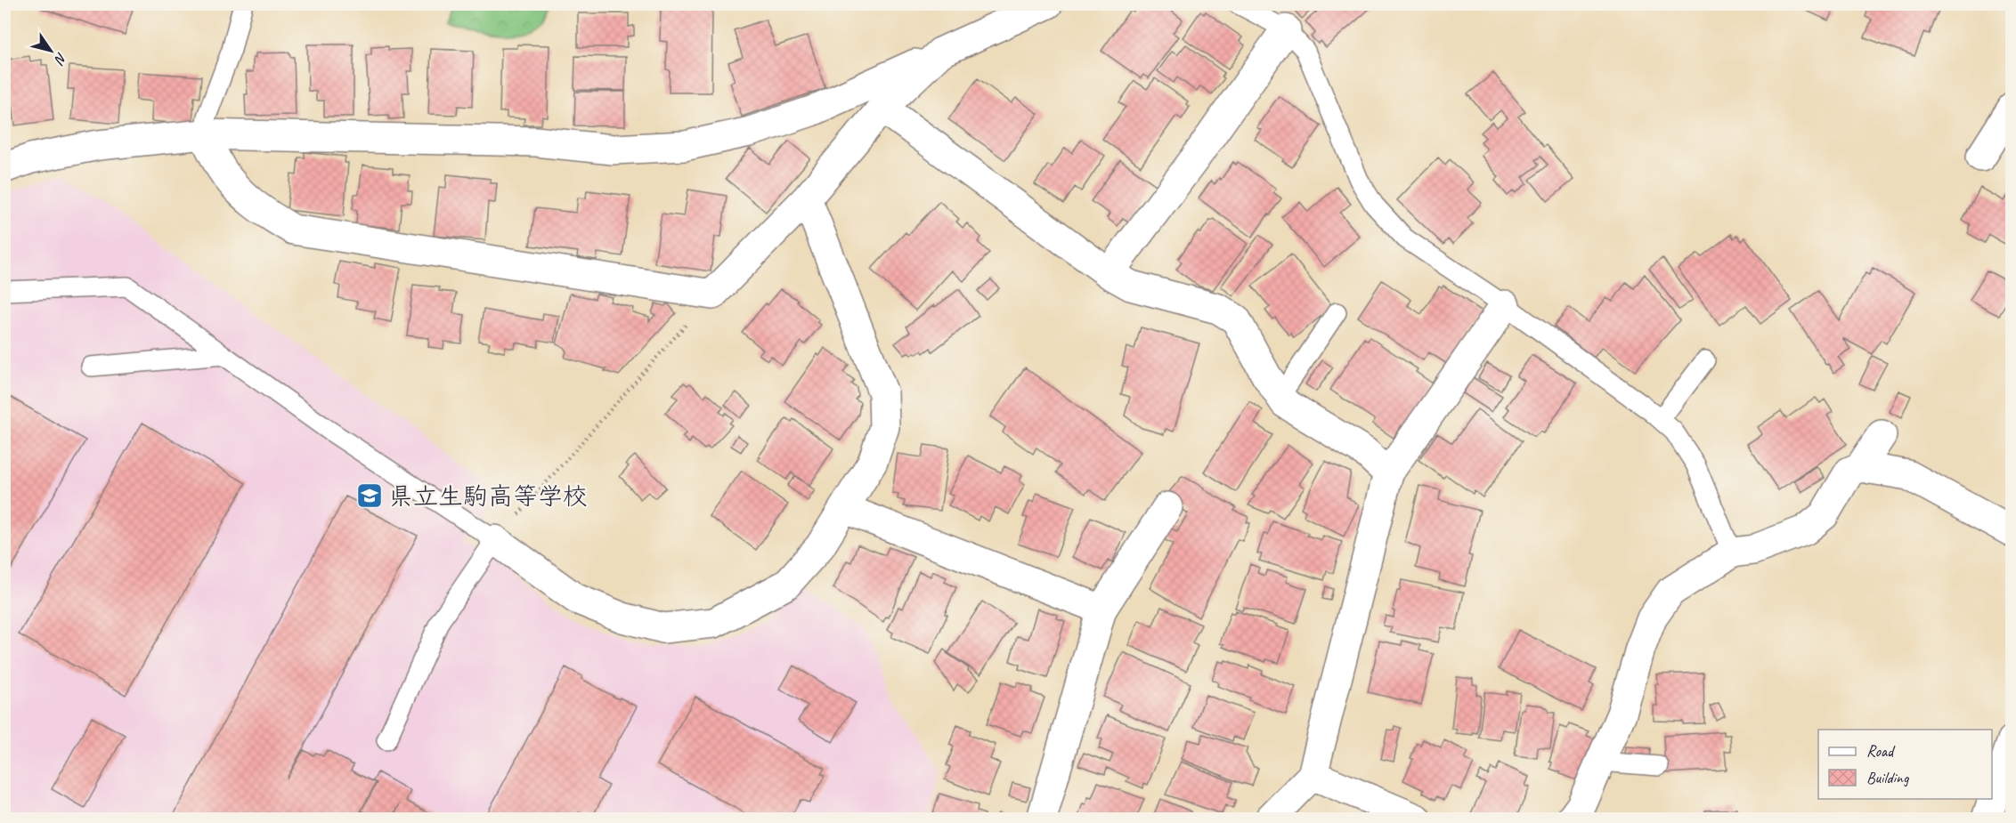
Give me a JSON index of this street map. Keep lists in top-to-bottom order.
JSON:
{
  "places": {
    "school or university": ["県立生駒高等学校"]
  },
  "legend": ["Road", "Building"],
  "north": "bottom right"
}
